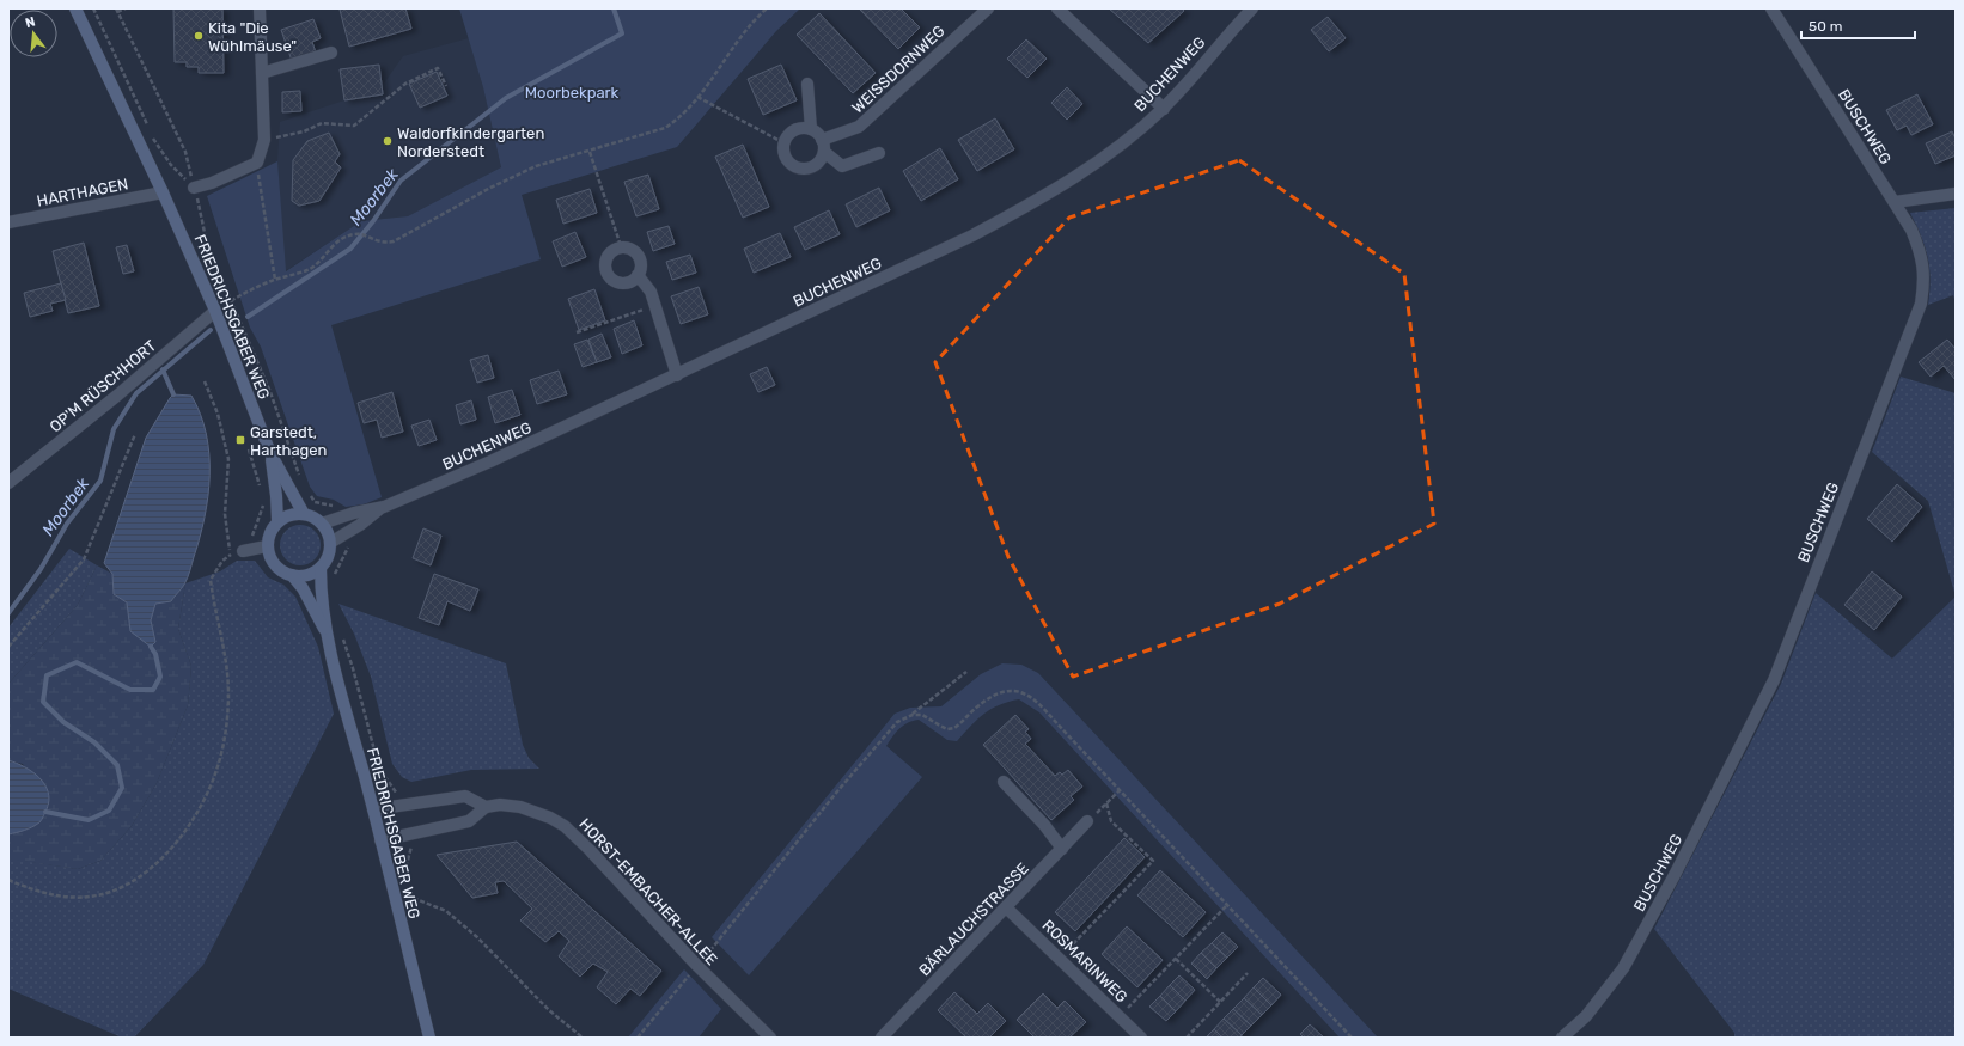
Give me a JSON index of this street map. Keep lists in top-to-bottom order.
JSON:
{
  "streets": {
    "main road": ["FRIEDRICHSGABER WEG"],
    "street": [
      "WEISSDORNWEG",
      "BUCHENWEG",
      "BUSCHWEG",
      "HARTHAGEN",
      "OP'M RÜSCHHORT",
      "HORST-EMBACHER-ALLEE",
      "BÄRLAUCHSTRASSE",
      "ROSMARINWEG"
    ]
  },
  "crossings": [
    ["BUCHENWEG", "FRIEDRICHSGABER WEG"],
    ["HARTHAGEN", "FRIEDRICHSGABER WEG"],
    ["FRIEDRICHSGABER WEG", "OP'M RÜSCHHORT"],
    ["FRIEDRICHSGABER WEG", "HORST-EMBACHER-ALLEE"],
    ["BÄRLAUCHSTRASSE", "ROSMARINWEG"]
  ],
  "water": ["Moorbek"],
  "parks": ["Moorbekpark"],
  "places": {
    "other": ["Kita \"Die Wühlmäuse\"", "Waldorfkindergarten Norderstedt"],
    "transit": ["Garstedt, Harthagen"]
  },
  "scale_bar": "50 m",
  "north": "top"
}
